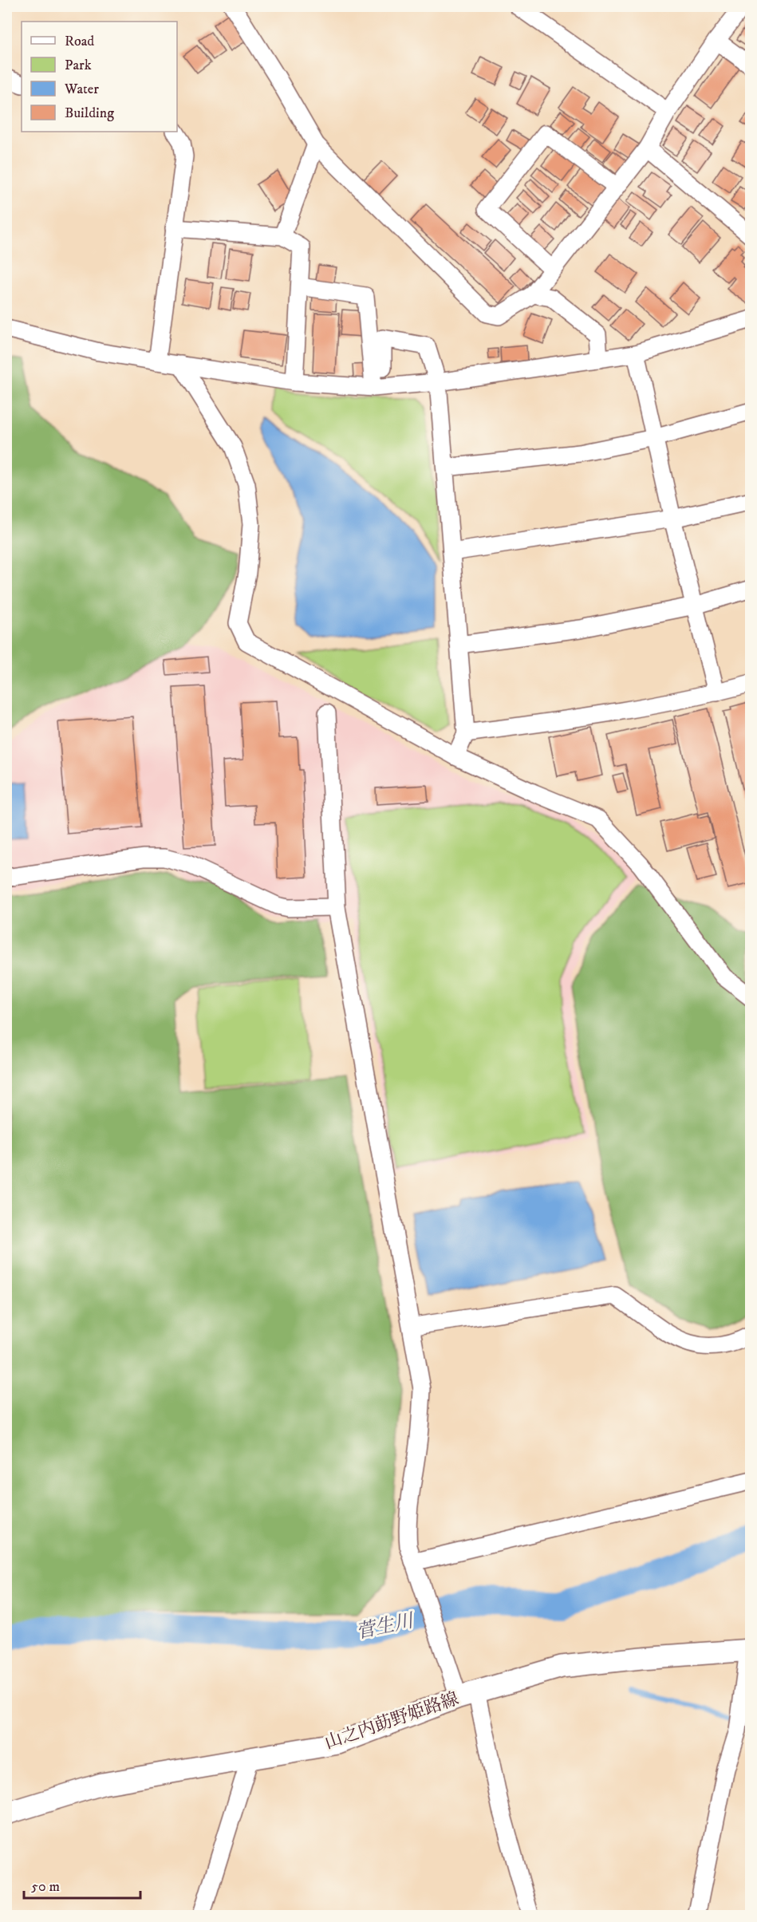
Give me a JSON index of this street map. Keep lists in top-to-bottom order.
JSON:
{
  "streets": {
    "main road": ["山之内莇野姫路線"]
  },
  "water": ["菅生川"],
  "legend": [
    "Road",
    "Park",
    "Water",
    "Building"
  ],
  "scale_bar": "50 m"
}
